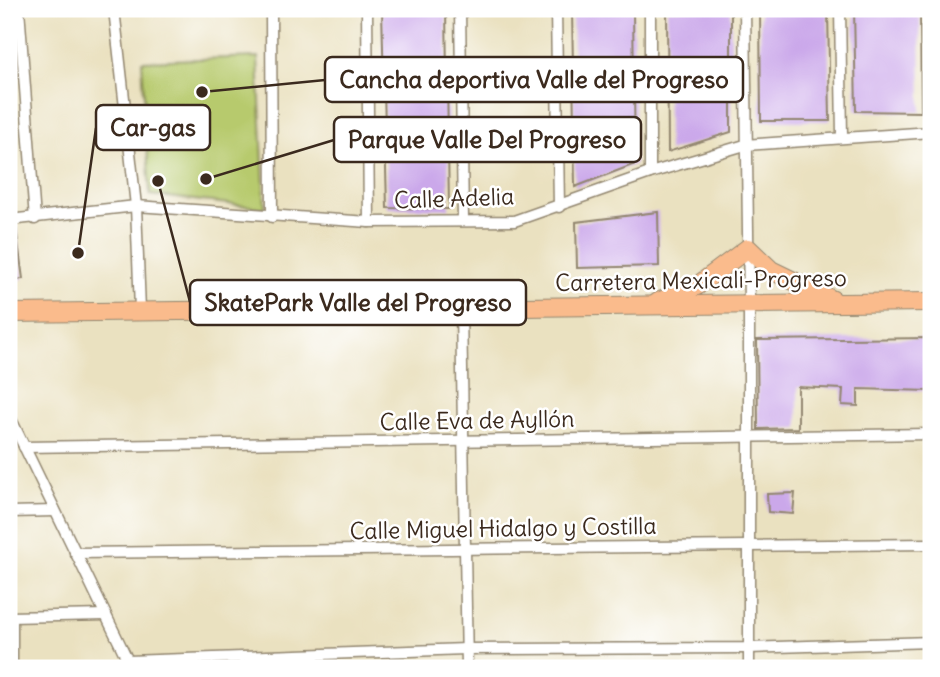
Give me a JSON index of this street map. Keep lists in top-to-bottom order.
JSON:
{
  "streets": {
    "main road": ["Carretera Mexicali-Progreso"],
    "street": ["Calle Adelia", "Calle Eva de Ayllón", "Calle Miguel Hidalgo y Costilla"]
  },
  "places": [
    "Cancha deportiva Valle del Progreso",
    "Parque Valle Del Progreso",
    "SkatePark Valle del Progreso",
    "Car-gas"
  ]
}
